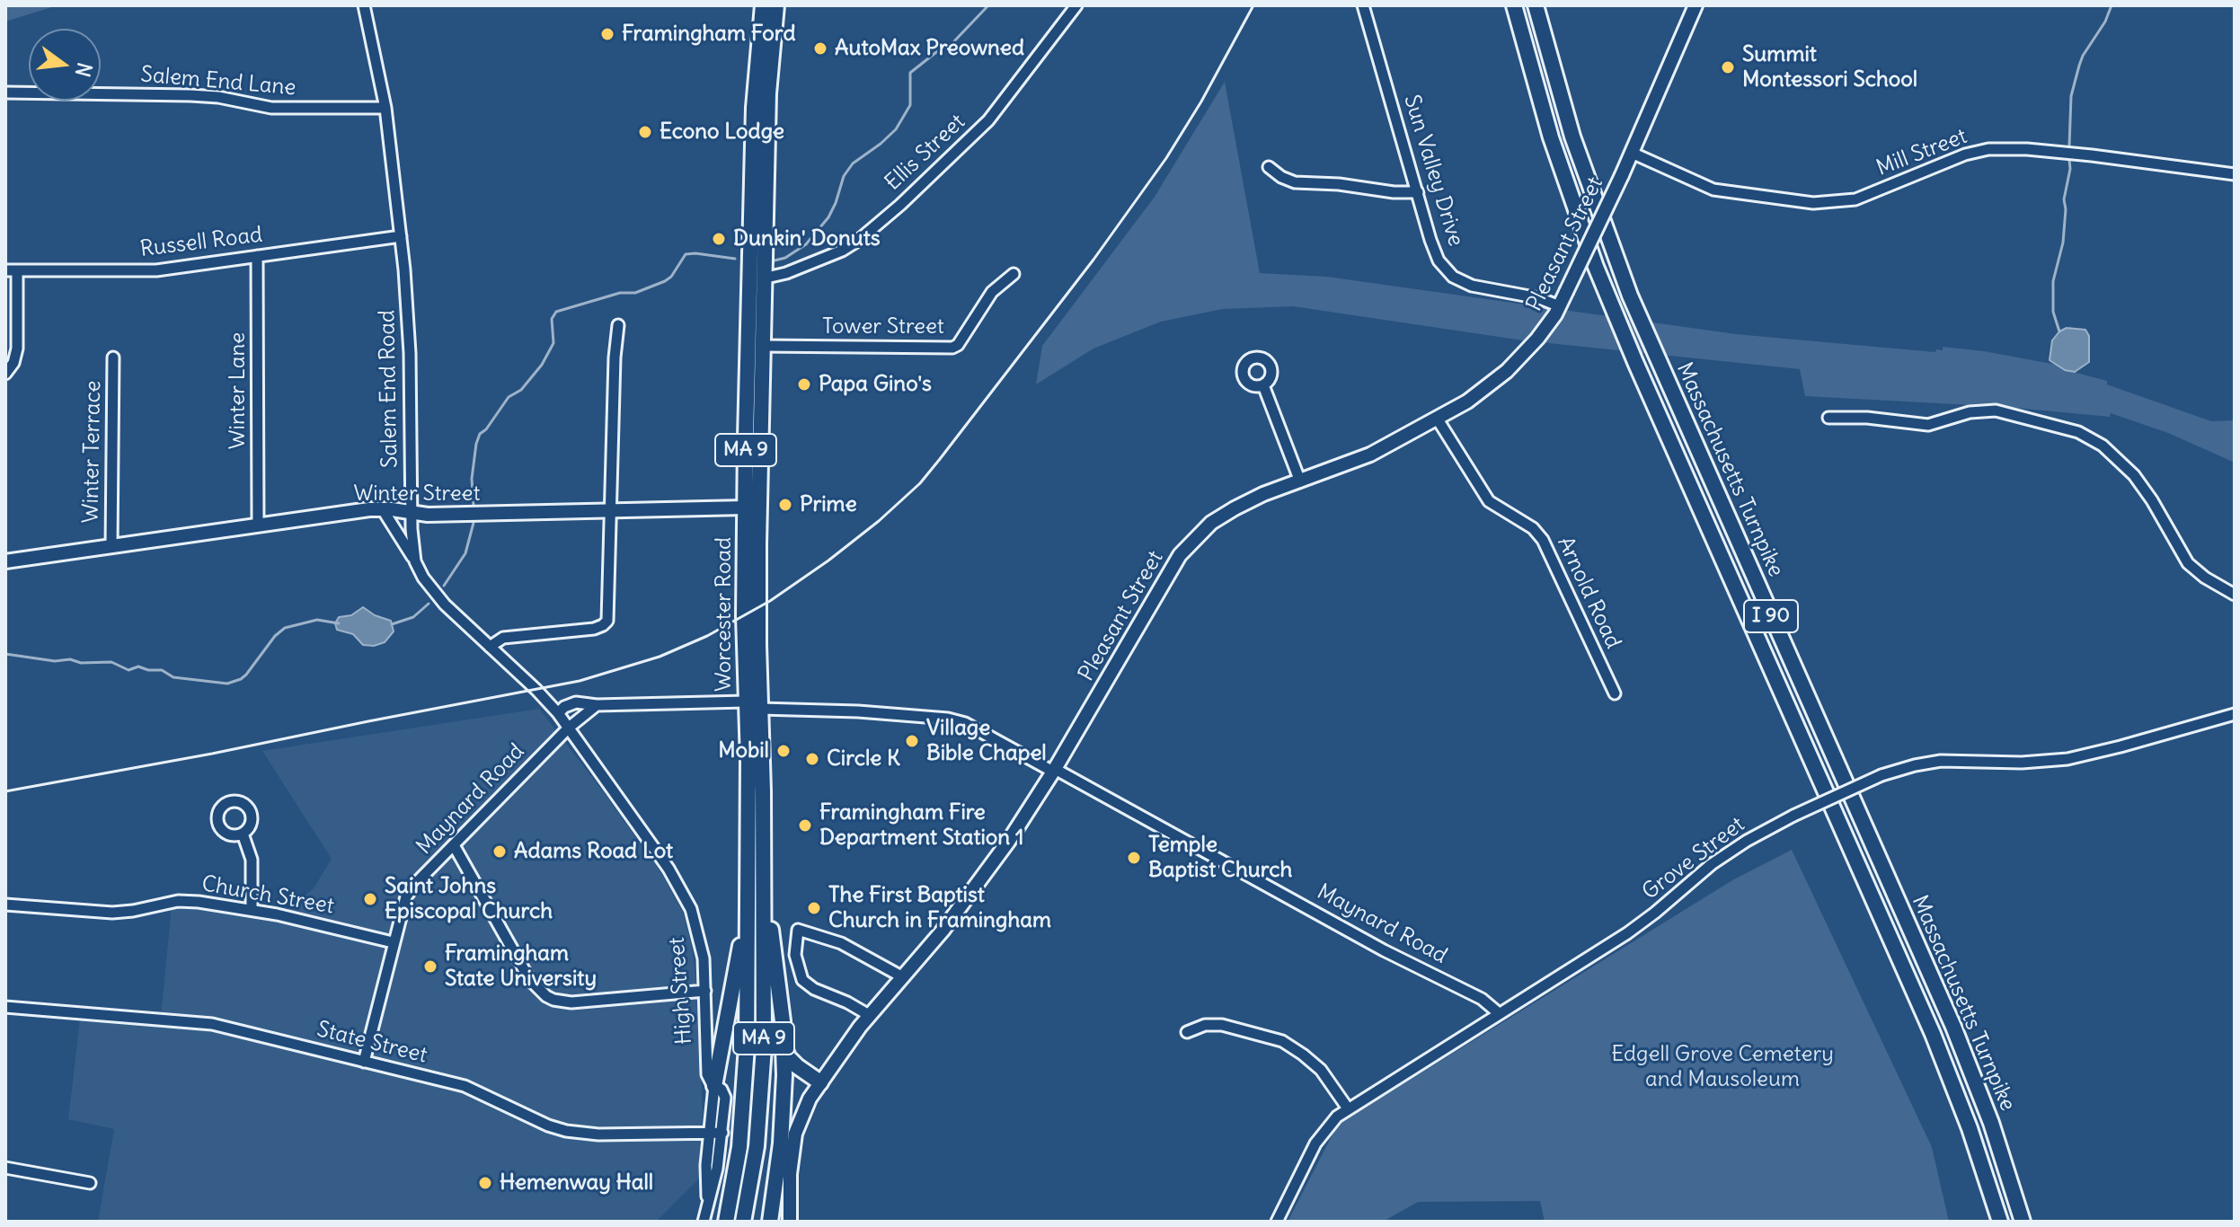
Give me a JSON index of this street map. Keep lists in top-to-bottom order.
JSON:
{
  "streets": {
    "highway": [
      "MA 9",
      "Massachusetts Turnpike",
      "Worcester Road",
      "I 90"
    ],
    "main road": ["Pleasant Street", "Winter Street"],
    "street": [
      "Salem End Lane",
      "Ellis Street",
      "Mill Street",
      "Sun Valley Drive",
      "Russell Road",
      "Tower Street",
      "Salem End Road",
      "Winter Lane",
      "Winter Terrace",
      "Arnold Road",
      "Maynard Road",
      "Grove Street",
      "Church Street",
      "High Street",
      "State Street"
    ]
  },
  "crossings": [
    ["Salem End Lane", "Salem End Road"],
    ["Ellis Street", "Worcester Road"],
    ["Mill Street", "Pleasant Street"],
    ["Sun Valley Drive", "Pleasant Street"],
    ["Russell Road", "Salem End Road"],
    ["Russell Road", "Winter Lane"],
    ["Pleasant Street", "Arnold Road"],
    ["Pleasant Street", "Maynard Road"],
    ["Tower Street", "Worcester Road"],
    ["Salem End Road", "Winter Street"],
    ["Salem End Road", "Maynard Road"],
    ["Salem End Road", "High Street"],
    ["Winter Lane", "Winter Street"],
    ["Winter Terrace", "Winter Street"],
    ["Winter Street", "Worcester Road"],
    ["Worcester Road", "Maynard Road"],
    ["Maynard Road", "Grove Street"],
    ["Maynard Road", "Church Street"],
    ["Maynard Road", "State Street"],
    ["High Street", "State Street"]
  ],
  "parks": ["Edgell Grove Cemetery and Mausoleum"],
  "places": [
    "Framingham Ford",
    "AutoMax Preowned",
    "Summit Montessori School",
    "Econo Lodge",
    "Dunkin' Donuts",
    "Papa Gino's",
    "Prime",
    "Village Bible Chapel",
    "Mobil",
    "Circle K",
    "Framingham Fire Department Station 1",
    "Adams Road Lot",
    "Temple Baptist Church",
    "Saint Johns Episcopal Church",
    "The First Baptist Church in Framingham",
    "Framingham State University",
    "Hemenway Hall"
  ],
  "north": "right"
}
